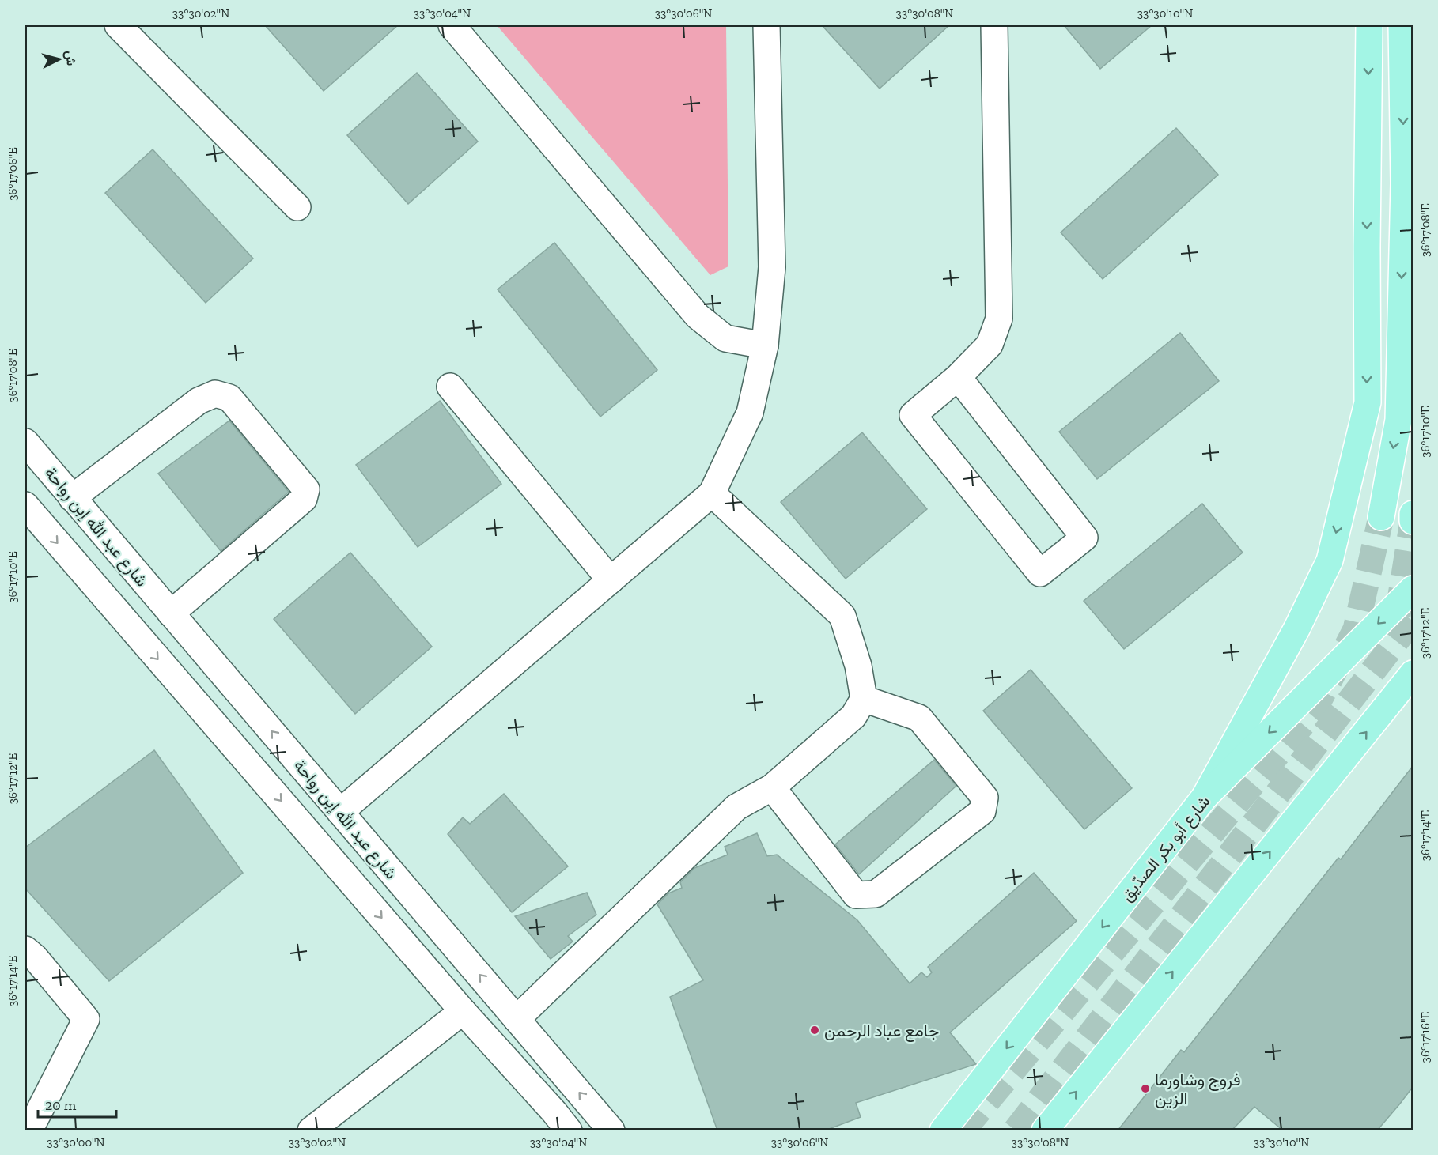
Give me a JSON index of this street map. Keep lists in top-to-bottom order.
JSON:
{
  "streets": {
    "main road": ["شارع أبو بكر الصدّيق"],
    "street": ["شارع عبد الله إبن رواحة"]
  },
  "places": ["جامع عباد الرحمن", "فروج وشاورما الزين"],
  "scale_bar": "20 m",
  "north": "right",
  "coordinates": [
    "33°30'02\"N",
    "33°30'04\"N",
    "33°30'06\"N",
    "33°30'08\"N",
    "33°30'10\"N",
    "36°17'06\"E",
    "36°17'08\"E",
    "36°17'10\"E",
    "36°17'12\"E",
    "36°17'14\"E",
    "36°17'16\"E",
    "33°30'00\"N"
  ]
}
